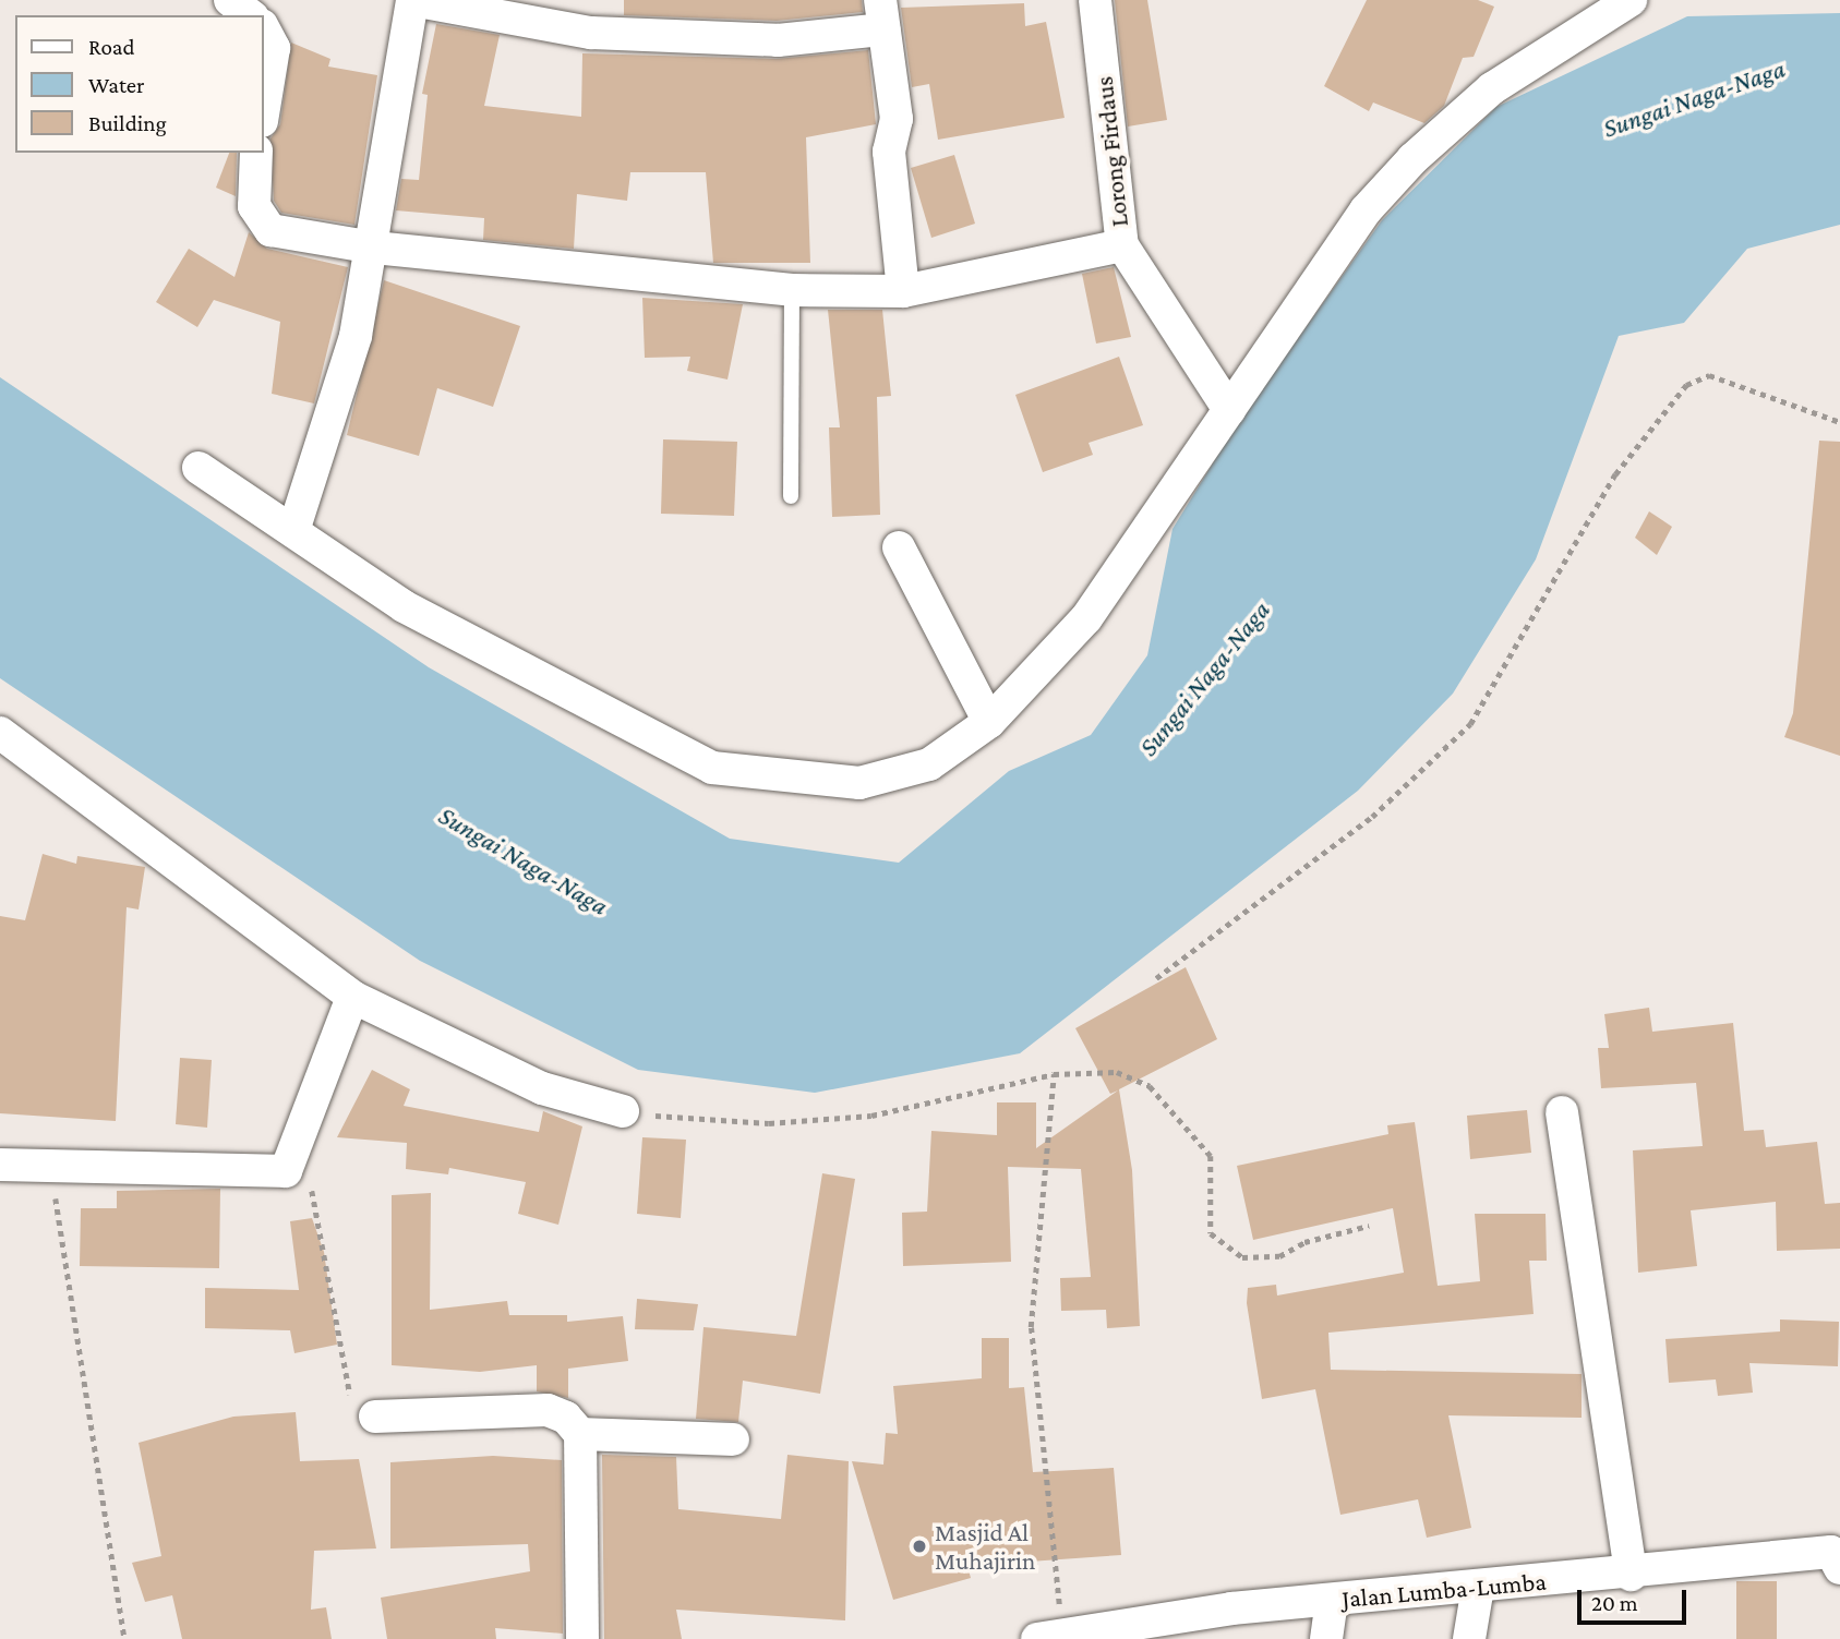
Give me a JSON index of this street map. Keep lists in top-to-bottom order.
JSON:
{
  "streets": {
    "street": ["Lorong Firdaus", "Jalan Lumba-Lumba"]
  },
  "water": ["Sungai Naga-Naga"],
  "places": ["Masjid Al Muhajirin"],
  "legend": ["Road", "Water", "Building"],
  "scale_bar": "20 m"
}
